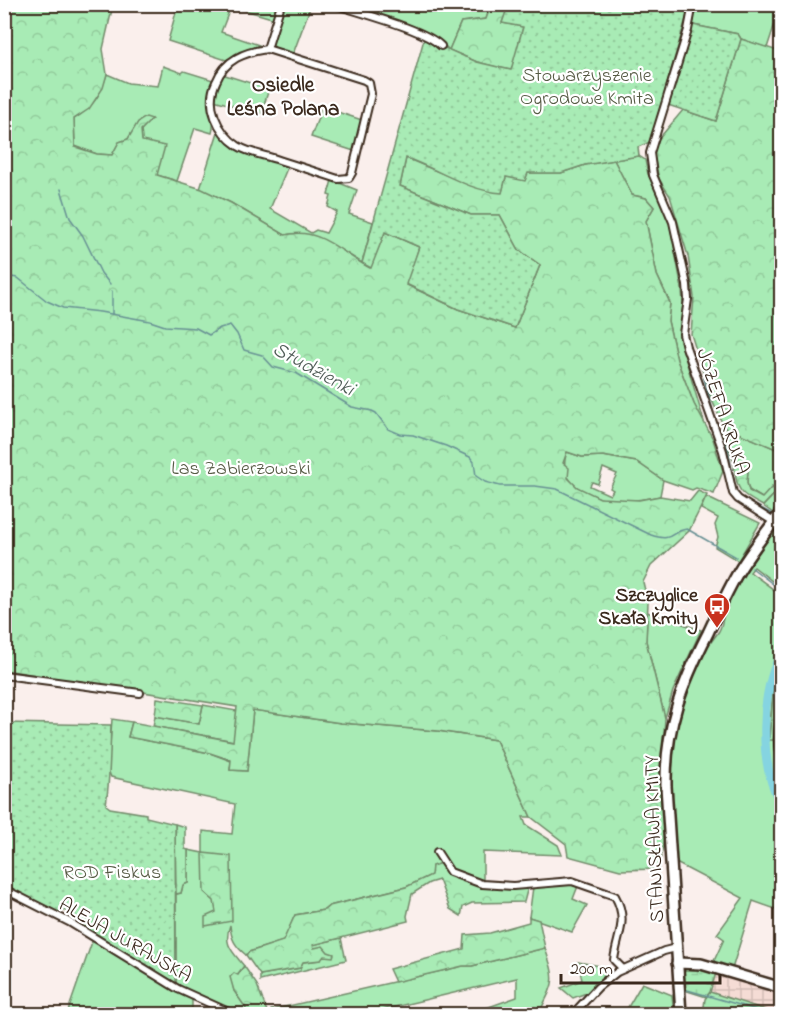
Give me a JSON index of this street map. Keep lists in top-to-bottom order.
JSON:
{
  "streets": {
    "main road": ["STANISŁAWA KMITY"],
    "street": ["JÓZEFA KRUKA", "ALEJA JURAJSKA"]
  },
  "crossings": [
    ["JÓZEFA KRUKA", "STANISŁAWA KMITY"]
  ],
  "districts": ["Osiedle Leśna Polana"],
  "water": ["Studzienki"],
  "parks": ["Stowarzyszenie Ogrodowe Kmita", "Las Zabierzowski", "ROD Fiskus"],
  "places": {
    "bus stop": ["Szczyglice Skała Kmity"]
  },
  "scale_bar": "200 m"
}
